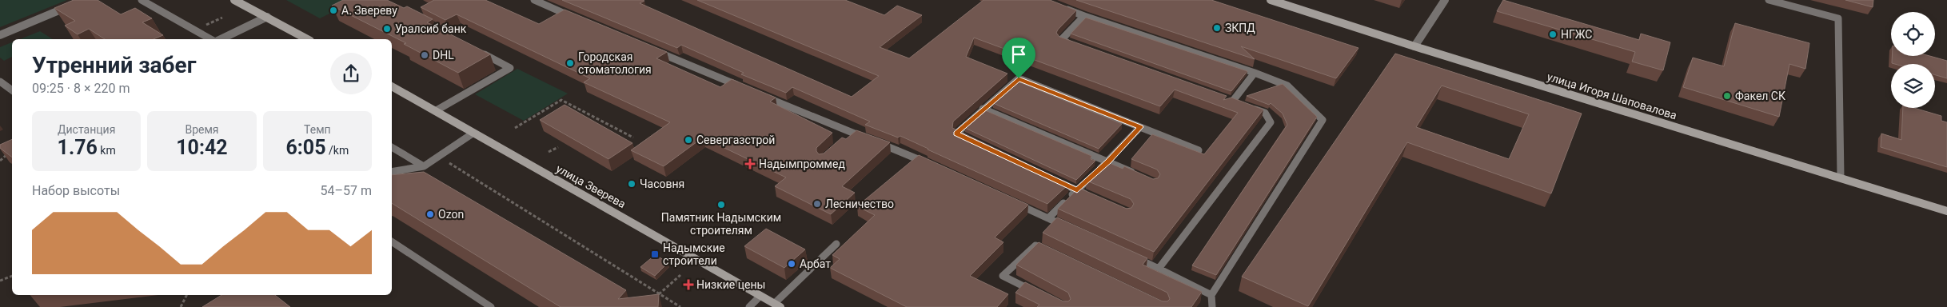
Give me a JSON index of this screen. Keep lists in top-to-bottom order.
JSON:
{
  "streets": {
    "street": ["улица Игоря Шаповалова", "улица Зверева"]
  },
  "places": {
    "other": [
      "А. Звереву",
      "ЗКПД",
      "Уралсиб банк",
      "НГЖС",
      "DHL",
      "Городская стоматология",
      "Факел СК",
      "Севергазстрой",
      "Часовня",
      "Лесничество",
      "Памятник Надымским строителям",
      "Ozon",
      "Арбат"
    ],
    "health": ["Надымпроммед", "Низкие цены"],
    "transit": ["Надымские строители"]
  },
  "page": {
    "heading": ["Утренний забег", "09:25 · 8 × 220 m"],
    "stats": [
      ["Дистанция", "1.76 km"],
      ["Время", "10:42"],
      ["Темп", "6:05 /km"]
    ],
    "chart": ["Набор высоты", "54–57 m"]
  }
}
